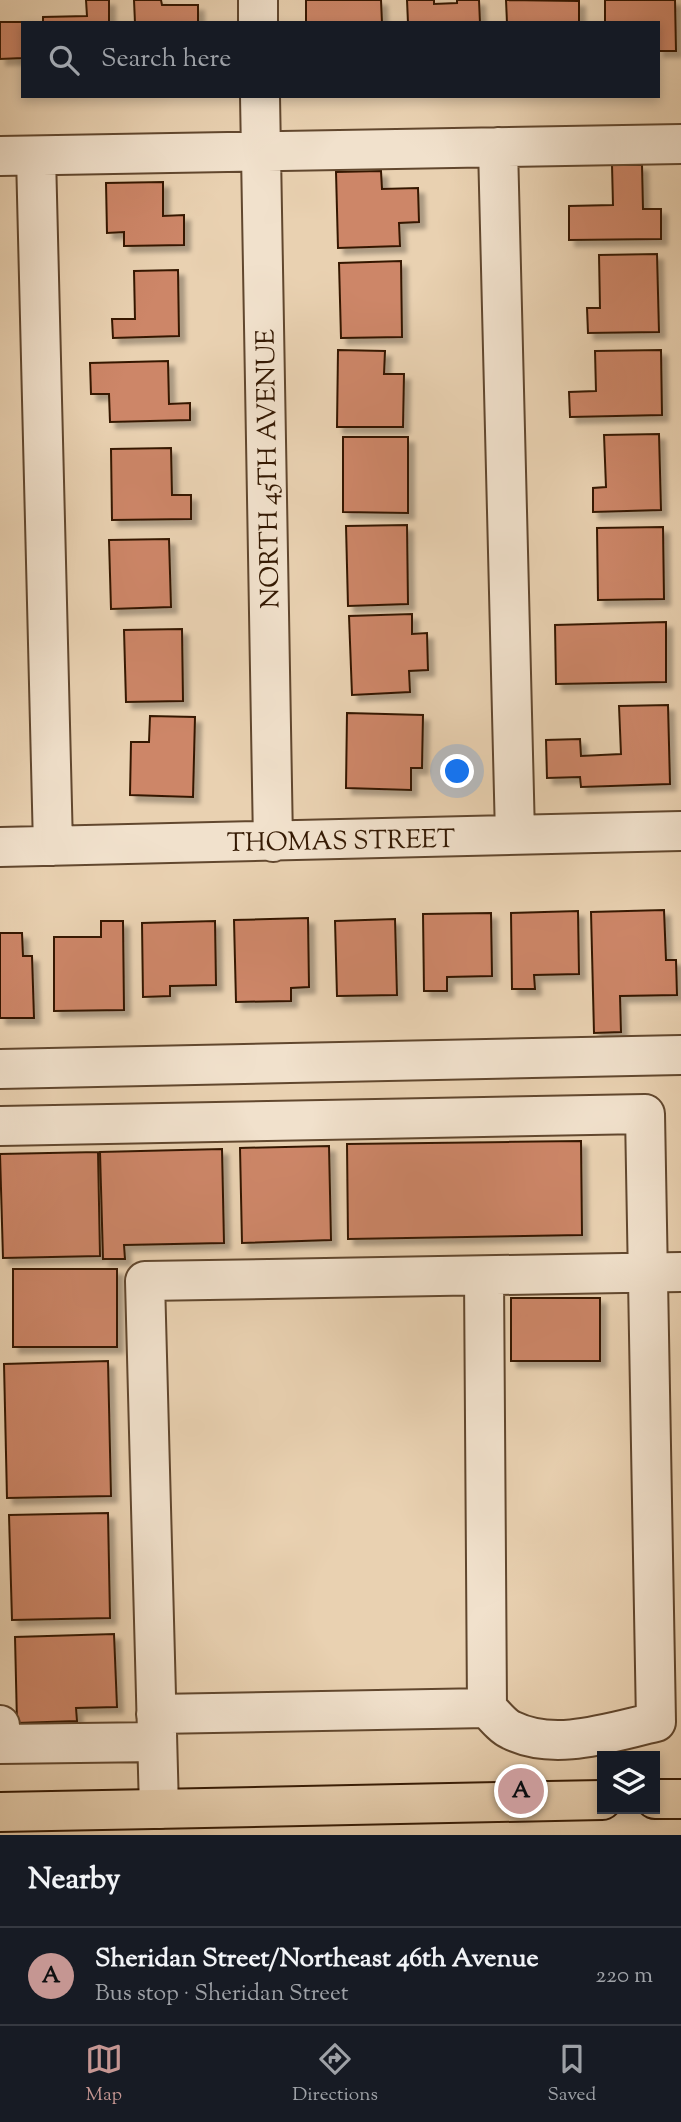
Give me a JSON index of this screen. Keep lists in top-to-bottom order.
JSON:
{
  "streets": {
    "street": ["NORTH 45TH AVENUE", "THOMAS STREET"]
  },
  "crossings": [
    ["NORTH 45TH AVENUE", "THOMAS STREET"]
  ],
  "page": {
    "search": "Search here",
    "pins": "A",
    "heading": "Nearby",
    "list": [
      {
        "mark": "A",
        "name": "Sheridan Street/Northeast 46th Avenue",
        "note": "Bus stop · Sheridan Street",
        "value": "220 m"
      }
    ],
    "nav": ["Map", "Directions", "Saved"]
  }
}
